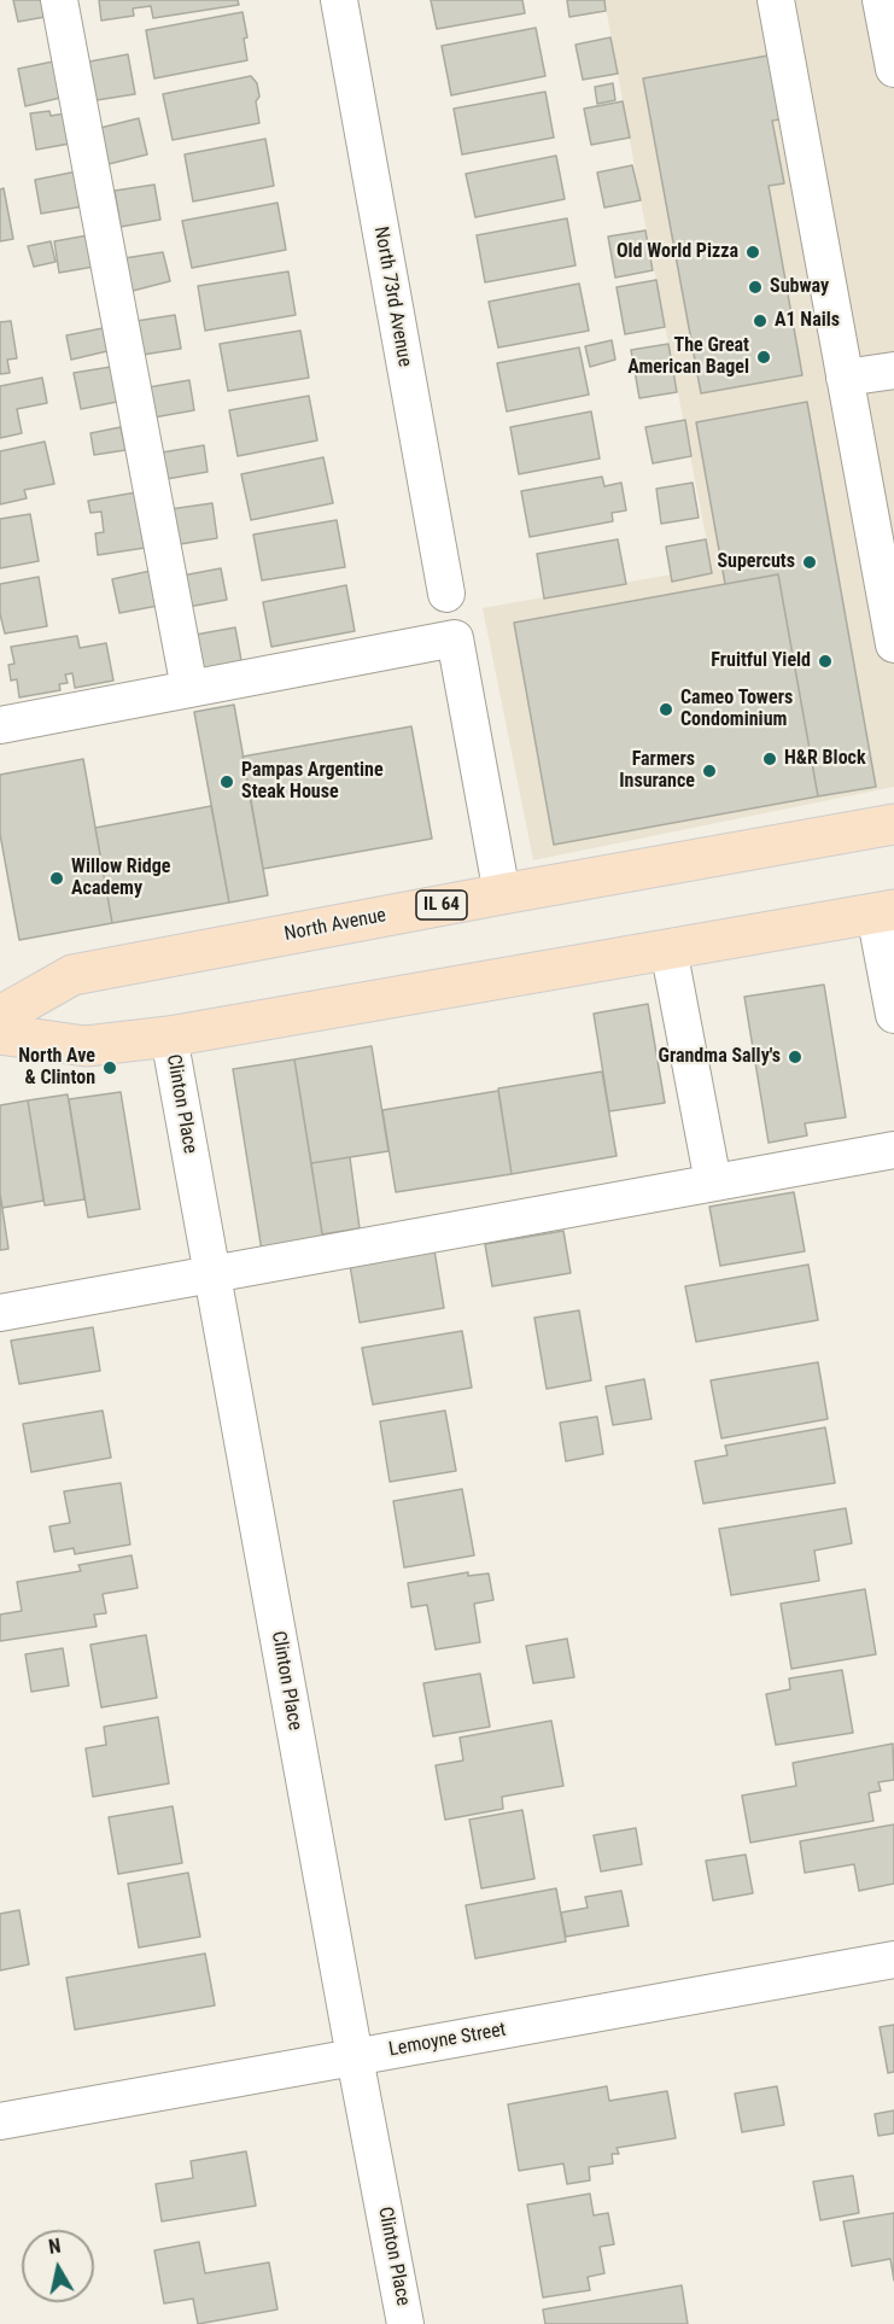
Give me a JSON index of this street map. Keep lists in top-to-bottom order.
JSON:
{
  "streets": {
    "main road": ["IL 64", "North Avenue"],
    "street": ["North 73rd Avenue", "Clinton Place", "Lemoyne Street"]
  },
  "crossings": [
    ["Clinton Place", "Lemoyne Street"]
  ],
  "places": [
    "Old World Pizza",
    "Subway",
    "A1 Nails",
    "The Great American Bagel",
    "Supercuts",
    "Fruitful Yield",
    "Cameo Towers Condominium",
    "H&R Block",
    "Farmers Insurance",
    "Pampas Argentine Steak House",
    "Willow Ridge Academy",
    "Grandma Sally's",
    "North Ave & Clinton"
  ],
  "north": "top"
}
